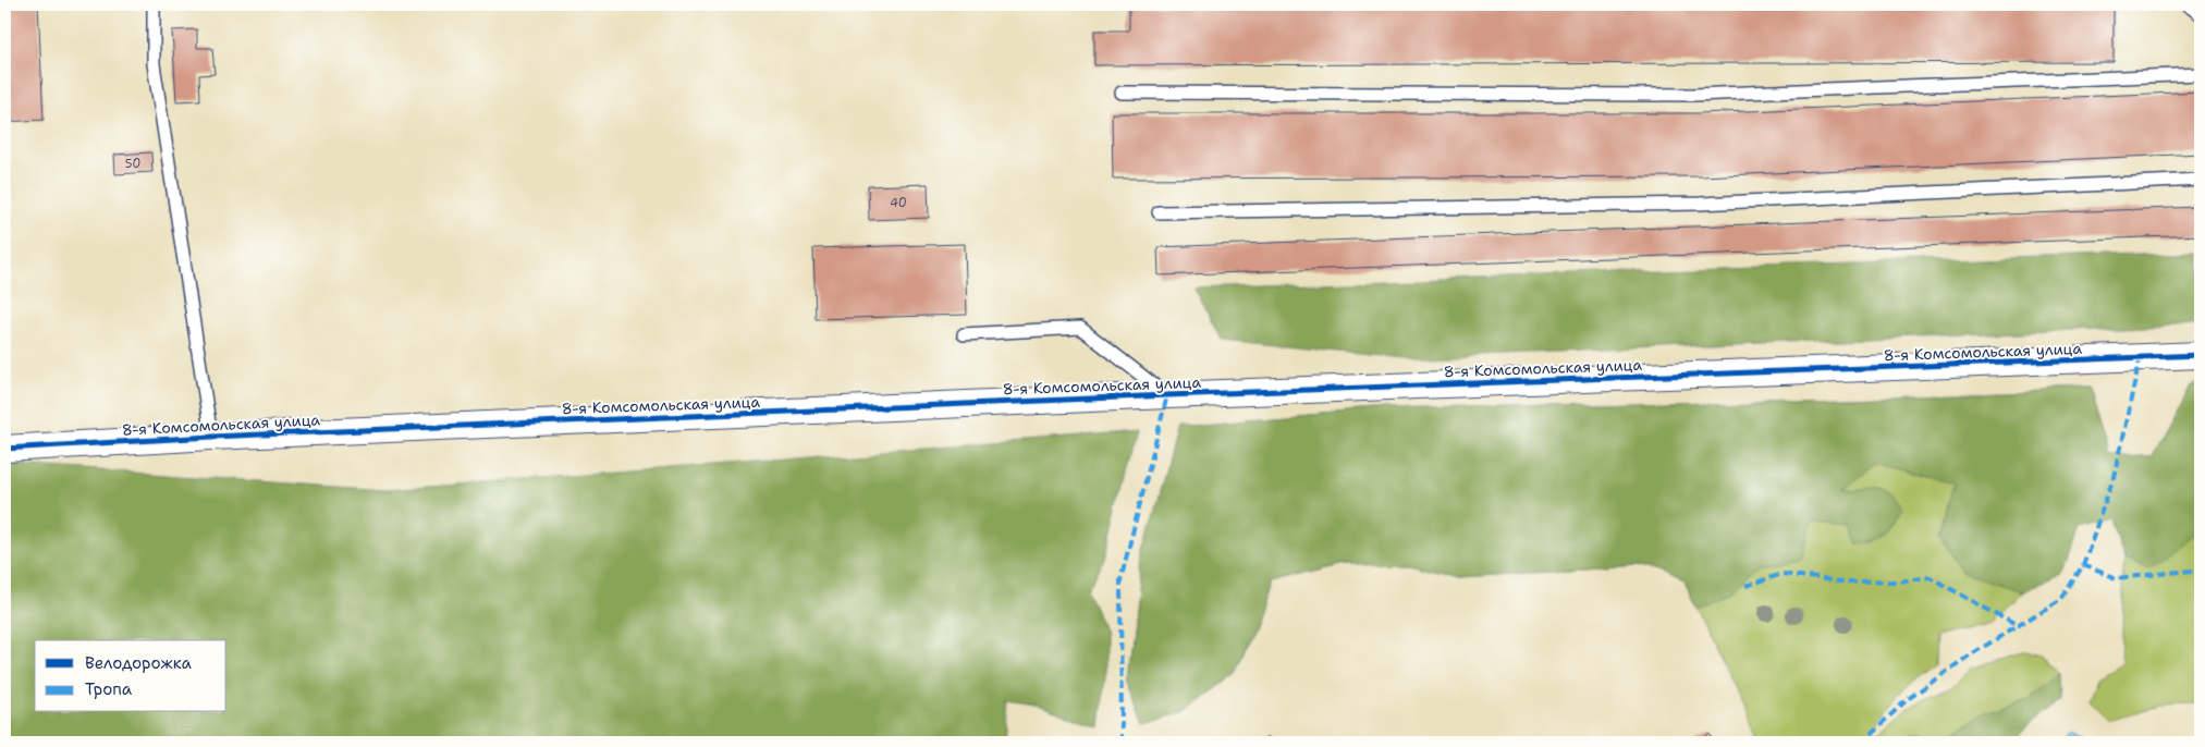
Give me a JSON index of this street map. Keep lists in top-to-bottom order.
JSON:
{
  "streets": {
    "street": ["8-я Комсомольская улица"]
  },
  "house_numbers": ["50", "40"],
  "legend": ["Велодорожка", "Тропа"]
}
